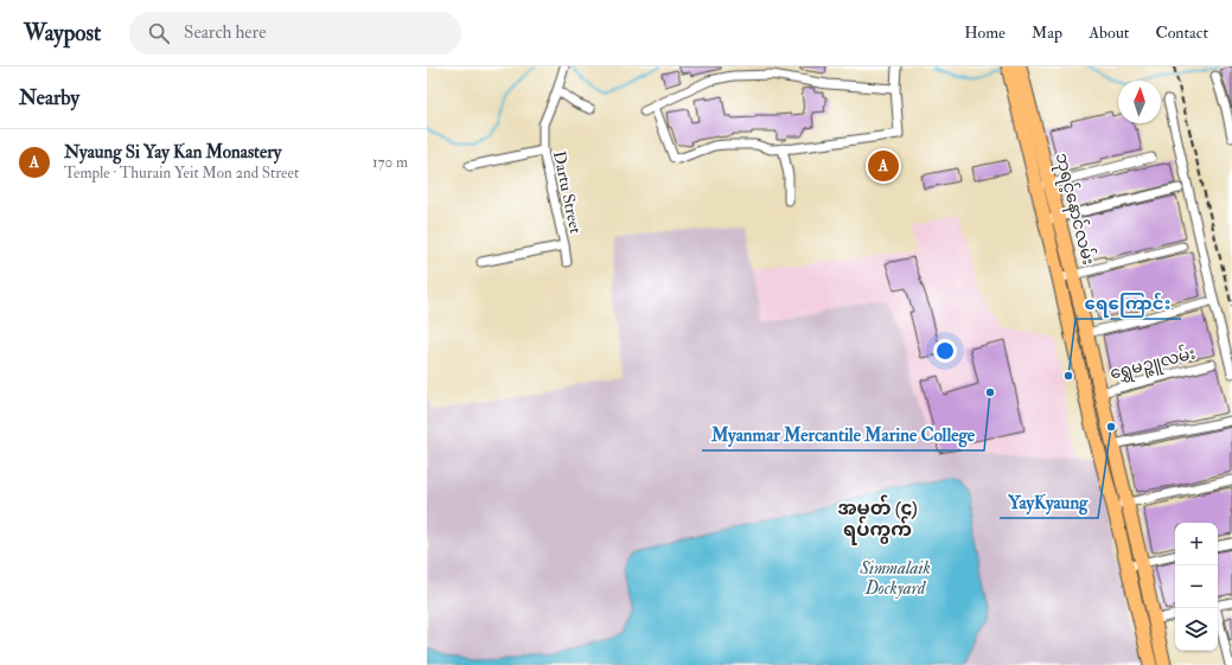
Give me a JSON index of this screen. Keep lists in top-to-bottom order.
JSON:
{
  "streets": {
    "main road": ["ဘုရင့်နောင်လမ်း"],
    "street": ["Dartu Street", "ရွှေမဉ္ဇူလမ်း"]
  },
  "crossings": [
    ["ဘုရင့်နောင်လမ်း", "ရွှေမဉ္ဇူလမ်း"]
  ],
  "districts": ["အမှတ် (၄) ရပ်ကွက်"],
  "water": ["Simmalaik Dockyard"],
  "places": ["ရေကြောင်း", "Myanmar Mercantile Marine College", "YayKyaung"],
  "north": "top",
  "page": {
    "header": "Waypost",
    "search": "Search here",
    "nav": [
      "Home",
      "Map",
      "About",
      "Contact"
    ],
    "heading": "Nearby",
    "list": [
      {
        "mark": "A",
        "name": "Nyaung Si Yay Kan Monastery",
        "note": "Temple · Thurain Yeit Mon 2nd Street",
        "value": "170 m"
      }
    ],
    "pins": "A",
    "map_buttons": ["+", "−"]
  }
}
